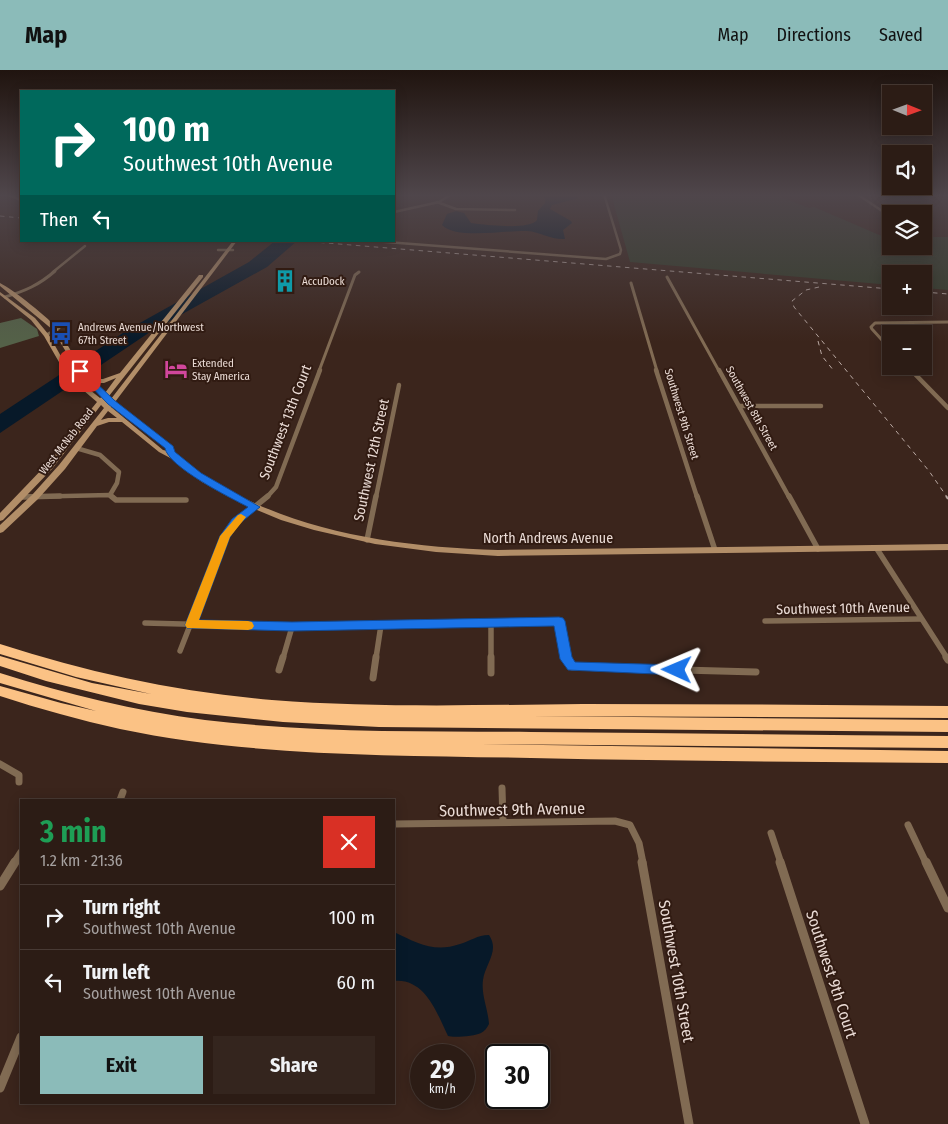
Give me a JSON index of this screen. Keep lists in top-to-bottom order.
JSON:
{
  "streets": {
    "main road": ["West McNab Road", "North Andrews Avenue"],
    "street": [
      "Southwest 8th Street",
      "Southwest 9th Street",
      "Southwest 13th Court",
      "Southwest 12th Street",
      "Southwest 10th Avenue",
      "Southwest 9th Avenue",
      "Southwest 10th Street",
      "Southwest 9th Court"
    ]
  },
  "crossings": [
    ["Southwest 8th Street", "North Andrews Avenue"],
    ["Southwest 9th Street", "North Andrews Avenue"],
    ["Southwest 13th Court", "North Andrews Avenue"],
    ["West McNab Road", "North Andrews Avenue"],
    ["Southwest 12th Street", "North Andrews Avenue"],
    ["Southwest 9th Avenue", "Southwest 10th Street"]
  ],
  "places": {
    "building": ["AccuDock"],
    "bus stop": ["Andrews Avenue/Northwest 67th Street"],
    "hotel": ["Extended Stay America"]
  },
  "north": "right",
  "page": {
    "header": "Map",
    "nav": ["Map", "Directions", "Saved"],
    "map_buttons": ["+", "−"],
    "turn": ["100 m", "Southwest 10th Avenue"],
    "then": "Then",
    "heading": ["3 min", "1.2 km · 21:36"],
    "list": [
      {
        "name": "Turn right",
        "note": "Southwest 10th Avenue",
        "value": "100 m"
      },
      {
        "name": "Turn left",
        "note": "Southwest 10th Avenue",
        "value": "60 m"
      }
    ],
    "buttons": ["Exit", "Share"],
    "speed": "29 km/h",
    "limit": "30"
  }
}
